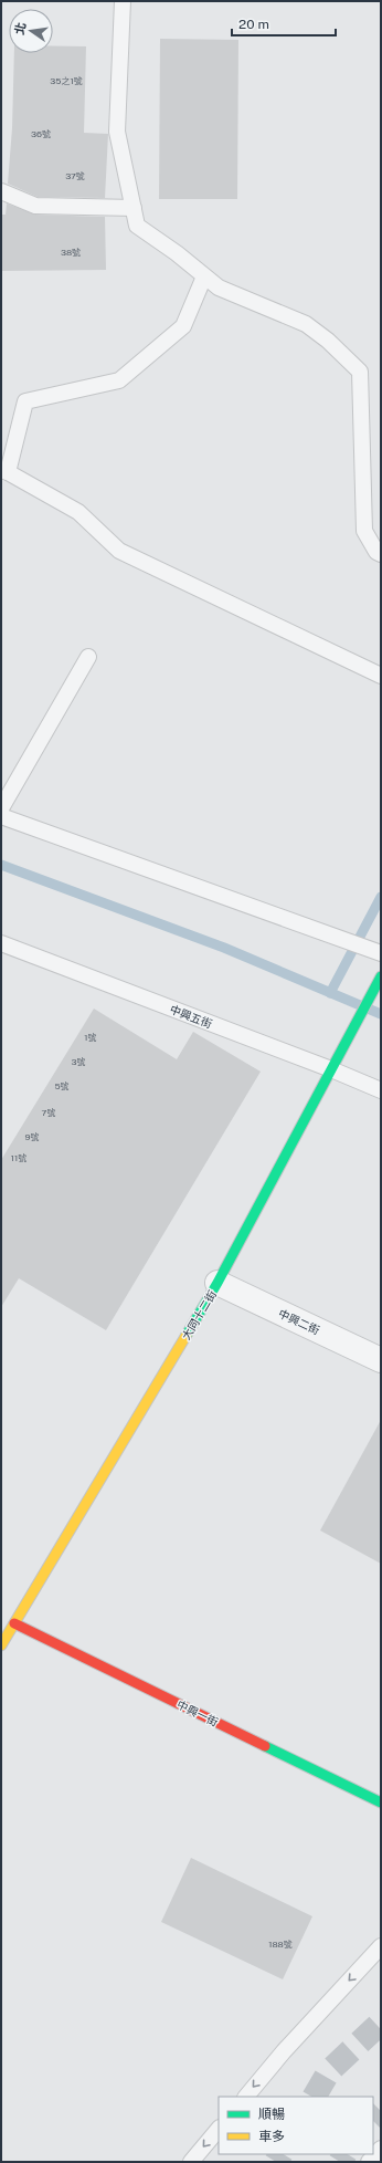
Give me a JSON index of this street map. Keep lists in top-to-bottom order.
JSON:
{
  "streets": {
    "street": ["大同十二街", "中興二街", "中興一街"],
    "lane": ["中興五街"]
  },
  "crossings": [
    ["中興五街", "大同十二街"],
    ["大同十二街", "中興二街"],
    ["大同十二街", "中興一街"]
  ],
  "house_numbers": [
    "35之1號",
    "36號",
    "37號",
    "38號",
    "1號",
    "3號",
    "5號",
    "7號",
    "9號",
    "11號",
    "188號"
  ],
  "legend": ["順暢", "車多"],
  "scale_bar": "20 m",
  "north": "left"
}
